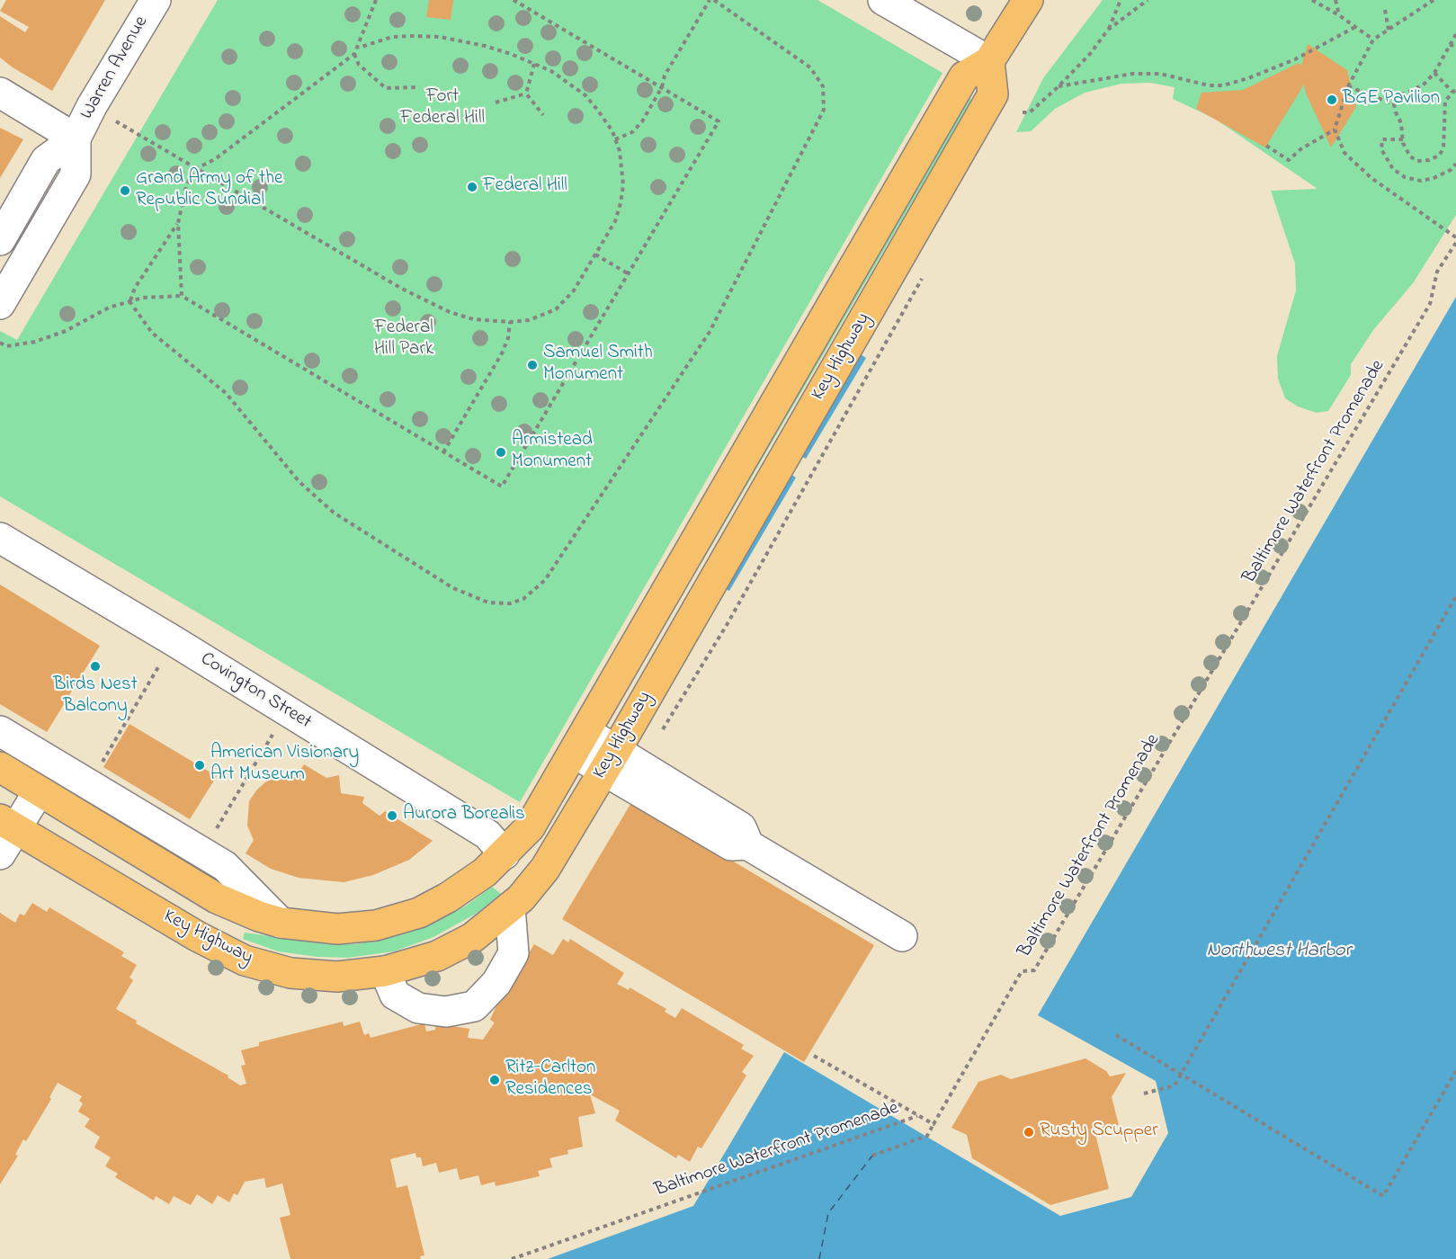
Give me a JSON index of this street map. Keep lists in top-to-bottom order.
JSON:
{
  "streets": {
    "main road": ["Key Highway"],
    "street": ["Warren Avenue", "Covington Street"],
    "path": ["Baltimore Waterfront Promenade"]
  },
  "crossings": [
    ["Key Highway", "Covington Street"]
  ],
  "water": ["Northwest Harbor"],
  "parks": ["Fort Federal Hill", "Federal Hill Park"],
  "places": [
    "BGE Pavilion",
    "Federal Hill",
    "Grand Army of the Republic Sundial",
    "Samuel Smith Monument",
    "Armistead Monument",
    "Birds Nest Balcony",
    "American Visionary Art Museum",
    "Aurora Borealis",
    "Ritz-Carlton Residences",
    "Rusty Scupper"
  ]
}
